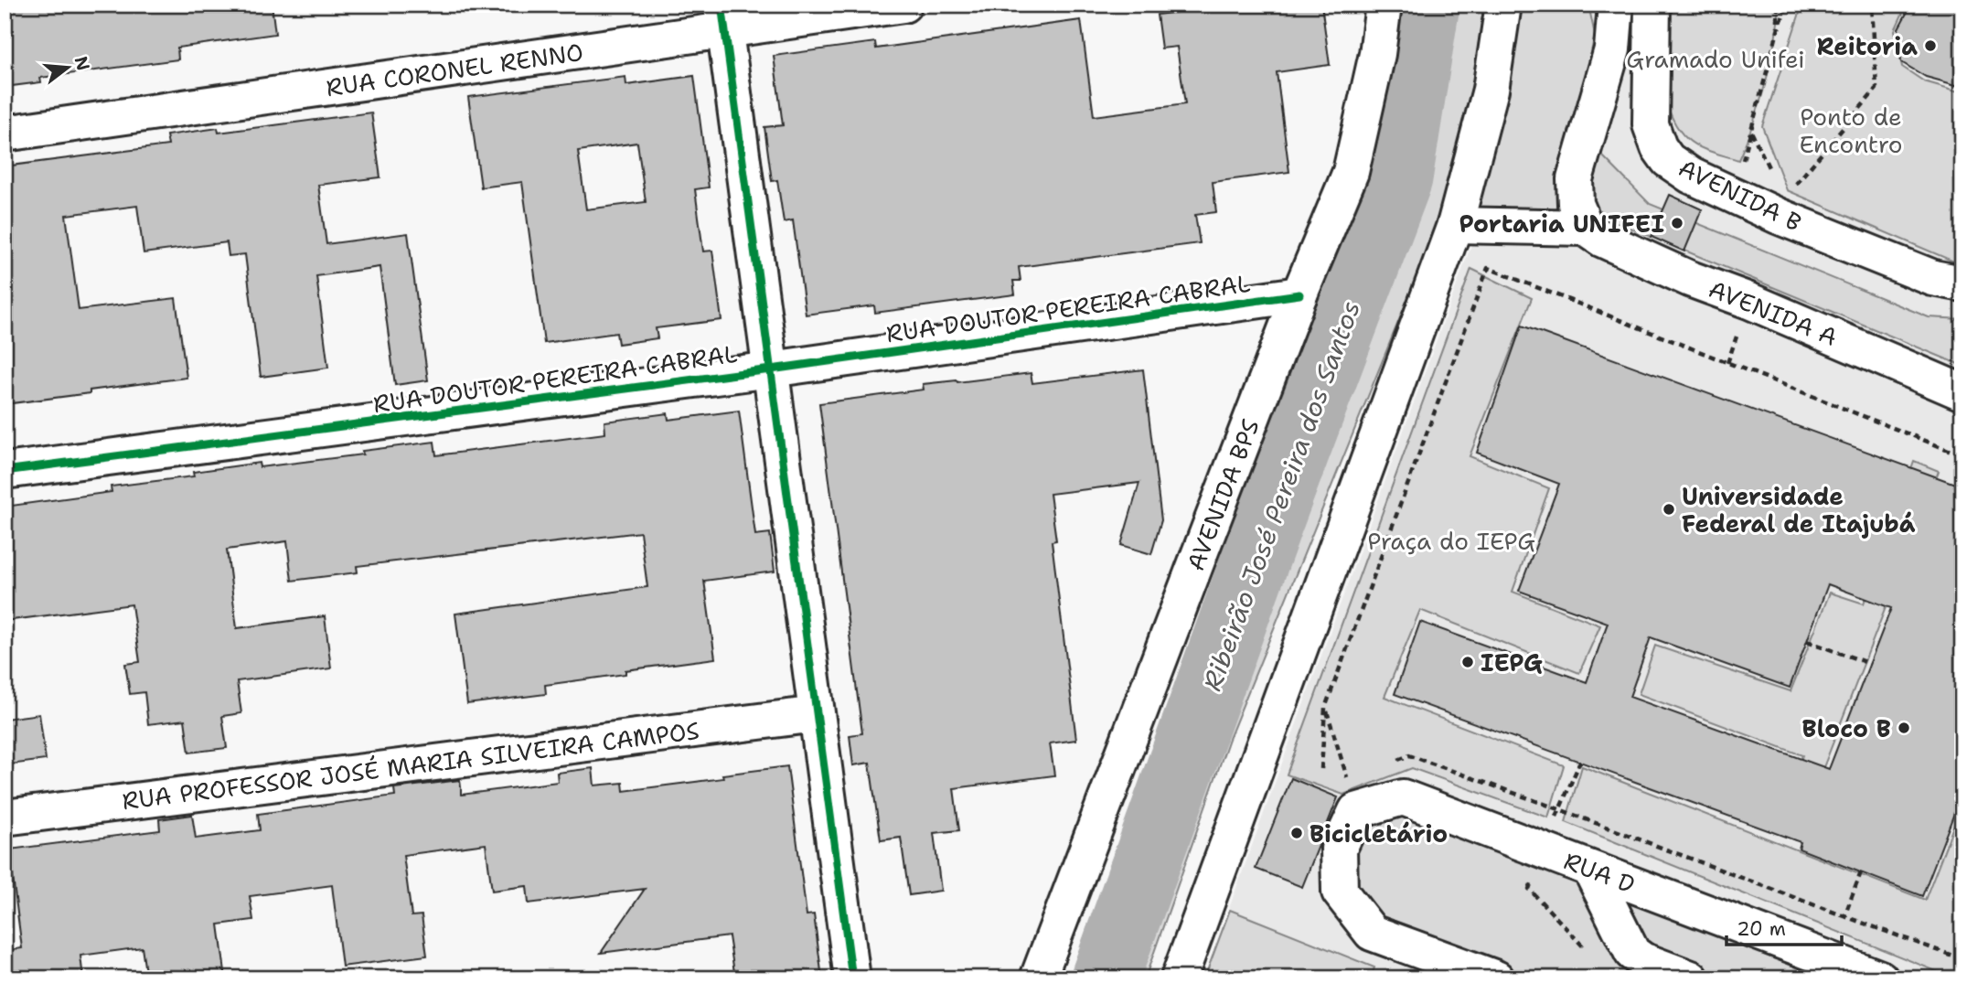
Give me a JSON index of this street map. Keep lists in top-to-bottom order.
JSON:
{
  "streets": {
    "street": [
      "RUA CORONEL RENNO",
      "AVENIDA B",
      "RUA DOUTOR PEREIRA CABRAL",
      "AVENIDA A",
      "AVENIDA BPS",
      "RUA PROFESSOR JOSÉ MARIA SILVEIRA CAMPOS",
      "RUA D"
    ]
  },
  "crossings": [
    ["RUA DOUTOR PEREIRA CABRAL", "AVENIDA BPS"]
  ],
  "water": ["Ribeirão José Pereira dos Santos"],
  "parks": ["Gramado Unifei", "Ponto de Encontro", "Praça do IEPG"],
  "places": [
    "Reitoria",
    "Portaria UNIFEI",
    "Universidade Federal de Itajubá",
    "IEPG",
    "Bloco B",
    "Bicicletário"
  ],
  "scale_bar": "20 m",
  "north": "right"
}
